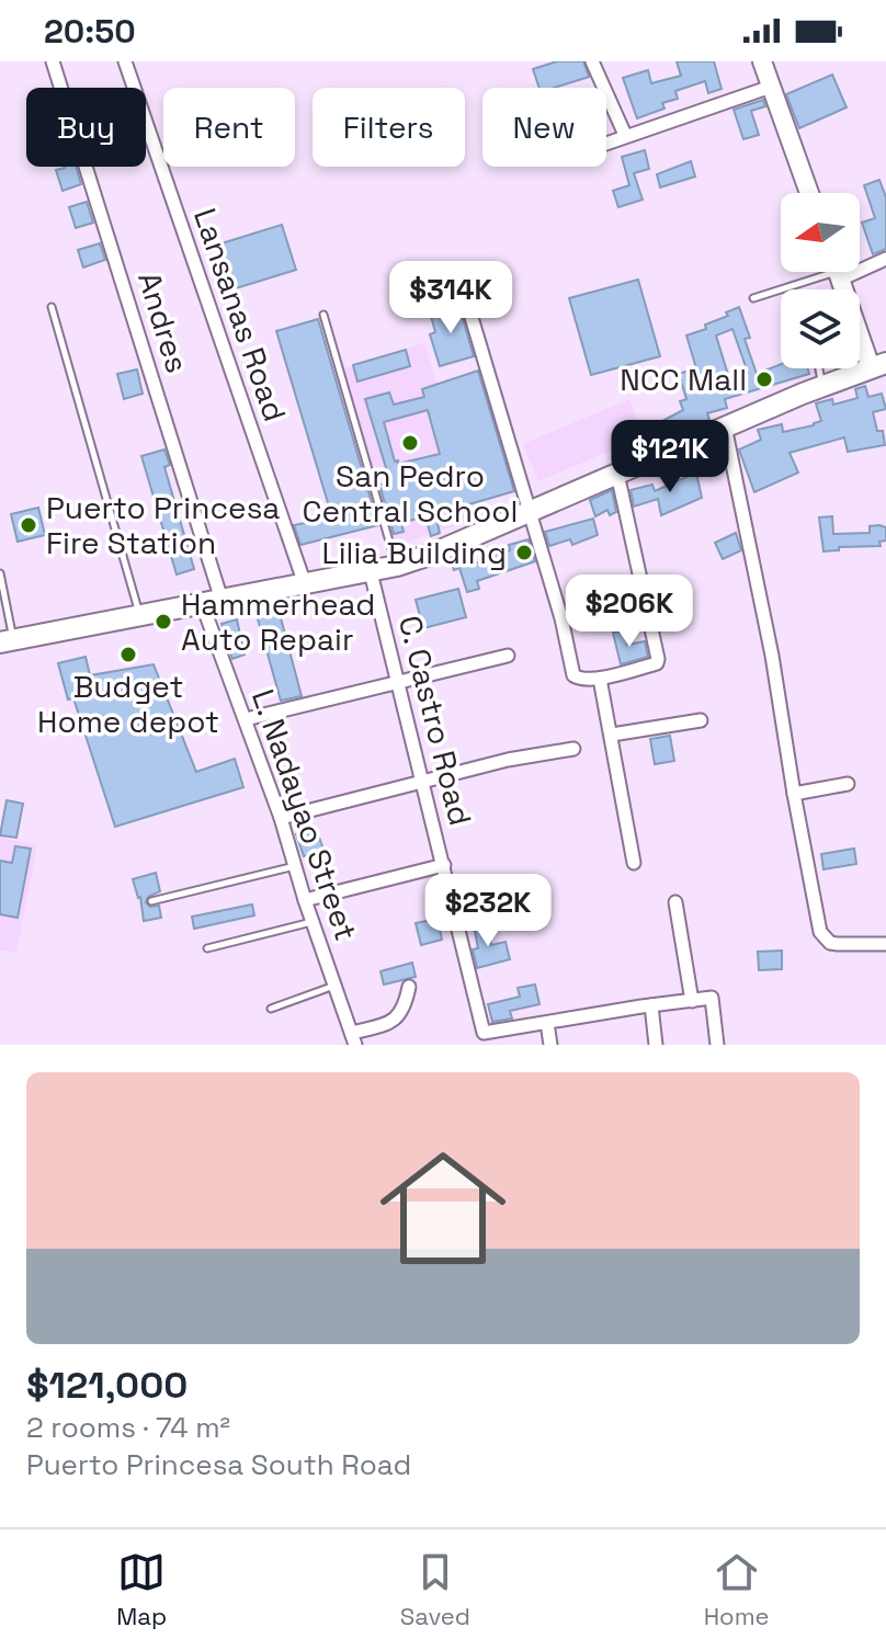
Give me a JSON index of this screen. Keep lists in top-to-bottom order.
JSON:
{
  "streets": {
    "street": [
      "Lansanas Road",
      "Andres",
      "C. Castro Road",
      "L. Nadayao Street"
    ]
  },
  "crossings": [
    ["Andres", "L. Nadayao Street"]
  ],
  "places": [
    "NCC Mall",
    "San Pedro Central School",
    "Puerto Princesa Fire Station",
    "Lilia Building",
    "Hammerhead Auto Repair",
    "Budget Home depot"
  ],
  "north": "left",
  "page": {
    "status": "20:50",
    "chip": [
      "Buy",
      "Rent",
      "Filters",
      "New"
    ],
    "price": [
      "$314K",
      "$121K",
      "$206K",
      "$232K"
    ],
    "list": [
      {
        "name": "$121,000",
        "note": "2 rooms · 74 m² · Puerto Princesa South Road"
      }
    ],
    "tabs": ["Map", "Saved", "Home"]
  }
}
